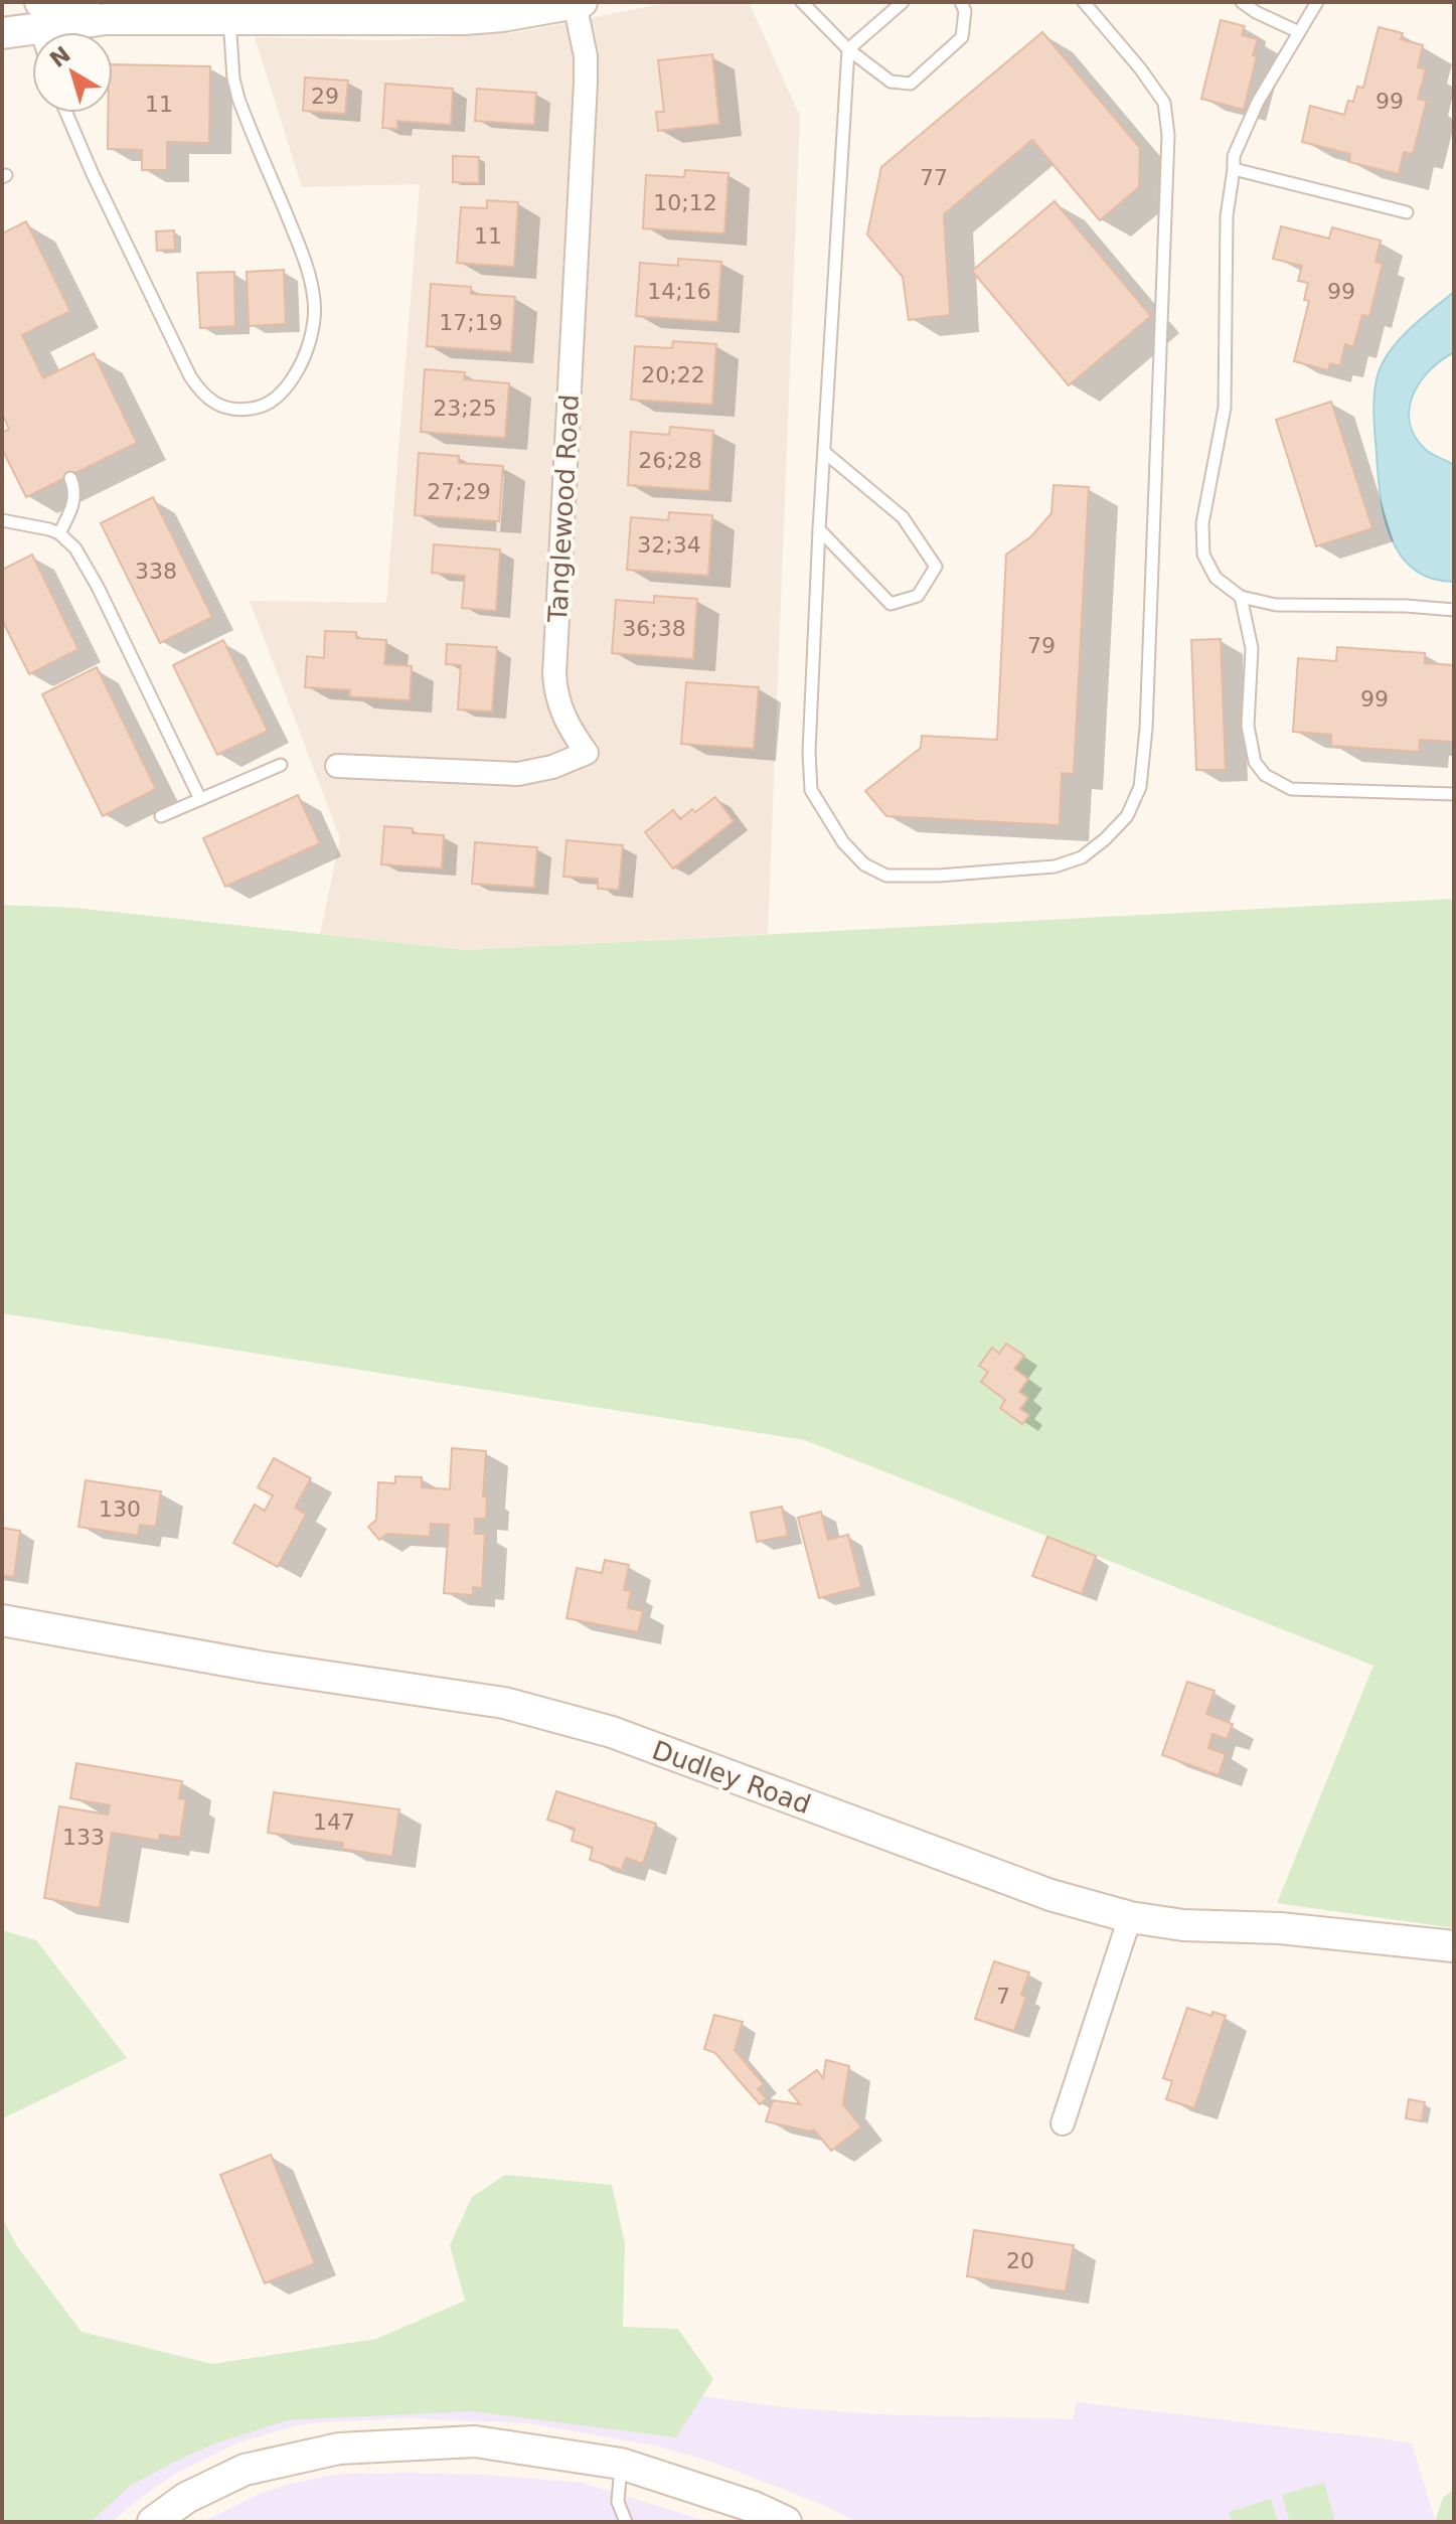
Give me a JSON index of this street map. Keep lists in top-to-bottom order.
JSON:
{
  "streets": {
    "street": ["Tanglewood Road", "Dudley Road"]
  },
  "house_numbers": [
    "29",
    "99",
    "11",
    "77",
    "10;12",
    "11",
    "14;16",
    "99",
    "17;19",
    "20;22",
    "23;25",
    "26;28",
    "27;29",
    "32;34",
    "338",
    "36;38",
    "79",
    "99",
    "130",
    "147",
    "133",
    "7",
    "20"
  ],
  "north": "top left"
}
